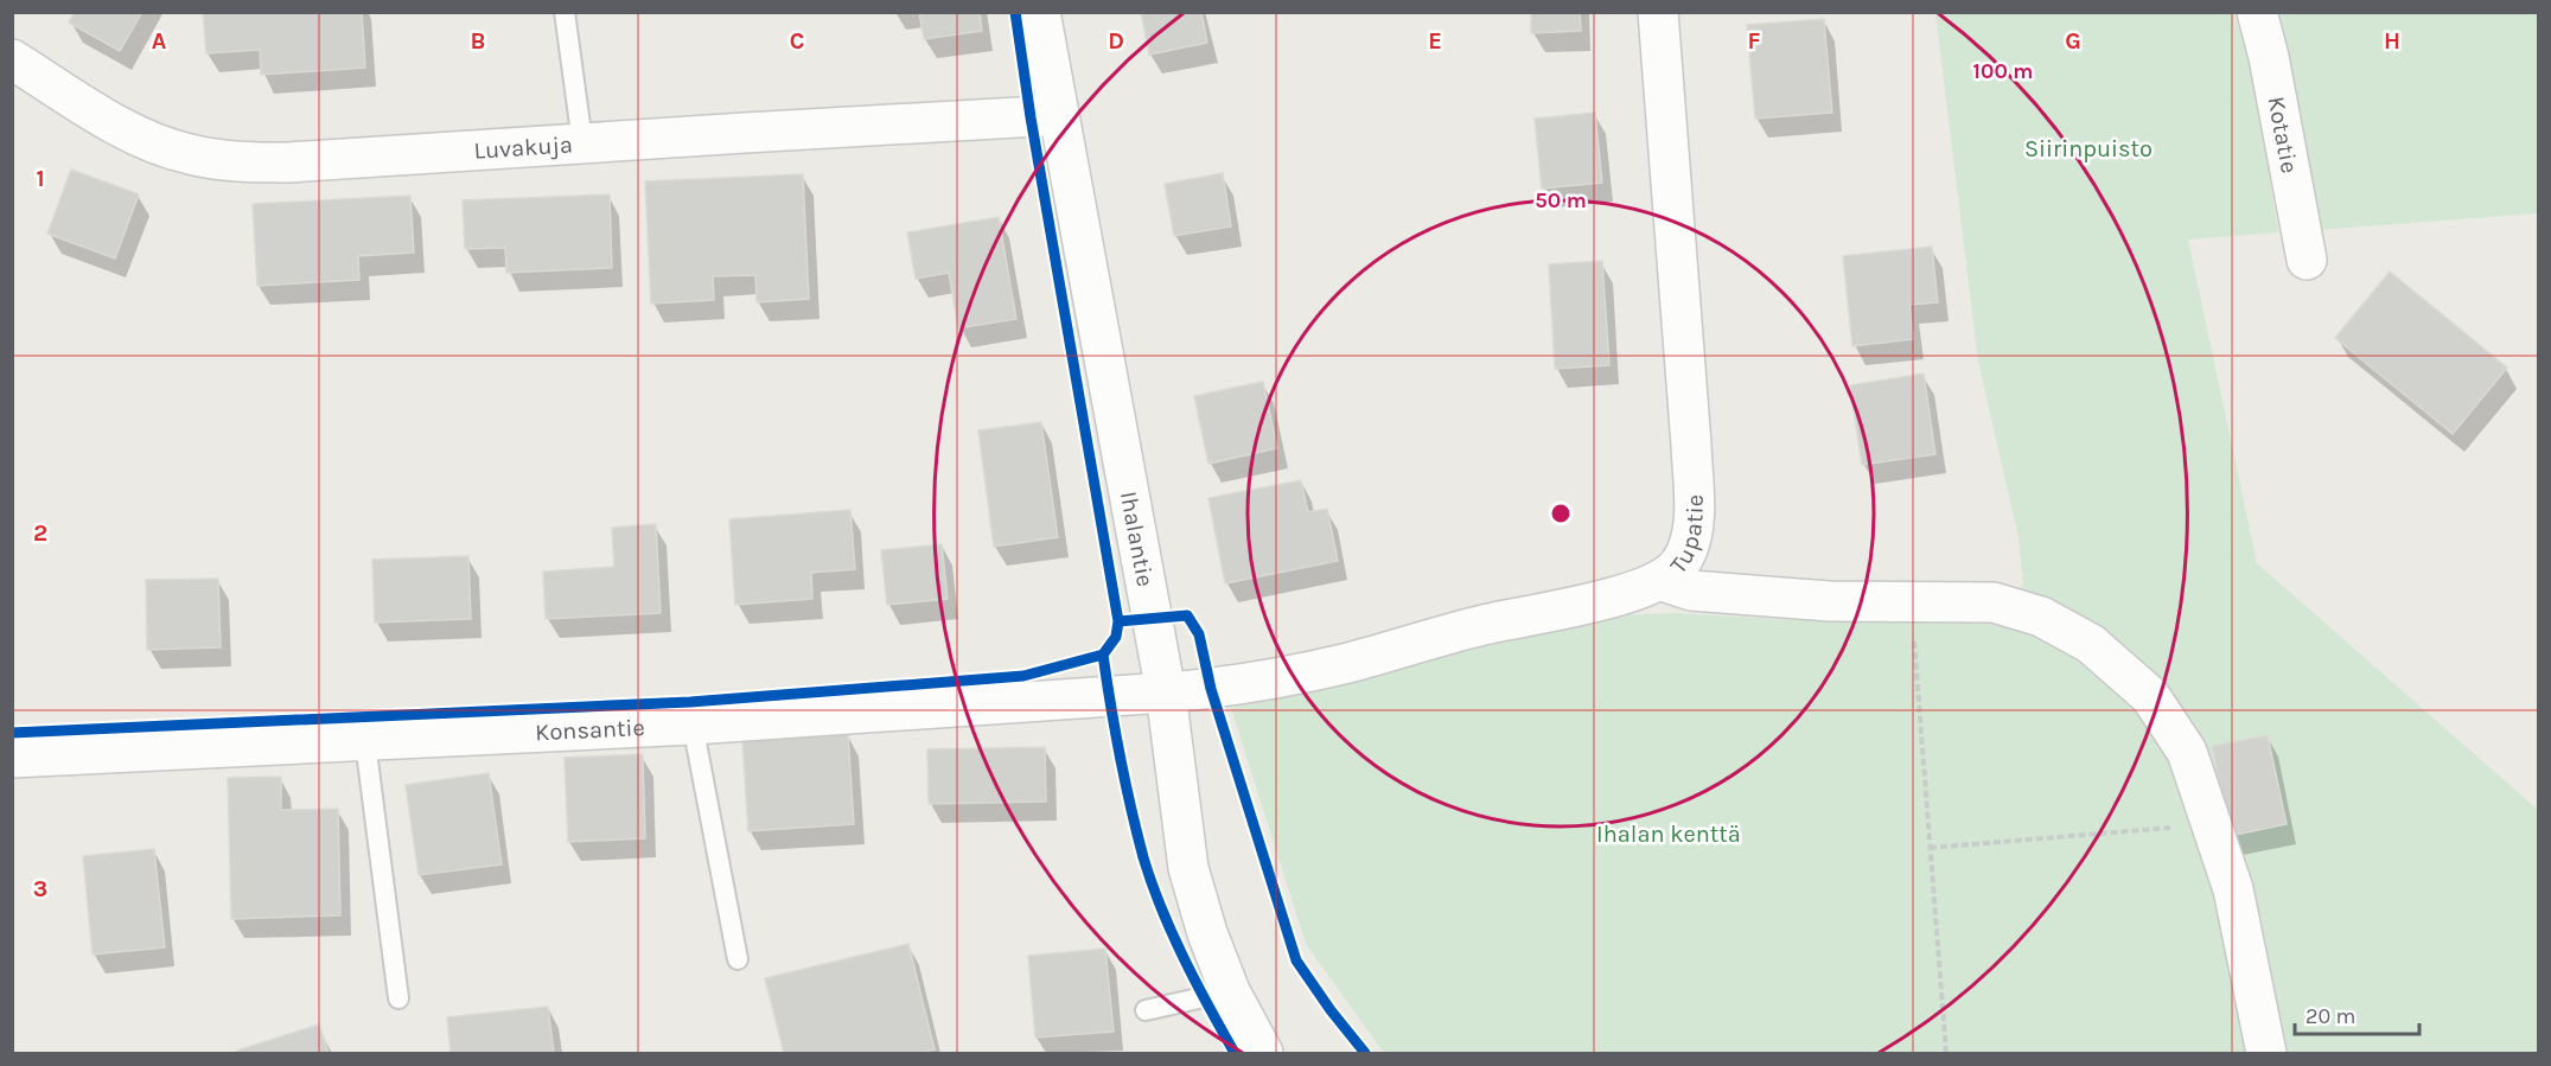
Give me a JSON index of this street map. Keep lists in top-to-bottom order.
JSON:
{
  "streets": {
    "street": [
      "Kotatie",
      "Luvakuja",
      "Tupatie",
      "Ihalantie",
      "Konsantie"
    ]
  },
  "crossings": [
    ["Luvakuja", "Ihalantie"],
    ["Tupatie", "Ihalantie"],
    ["Tupatie", "Konsantie"],
    ["Ihalantie", "Konsantie"]
  ],
  "parks": ["Siirinpuisto", "Ihalan kenttä"],
  "scale_bar": "20 m",
  "grid": {
    "columns": [
      "A",
      "B",
      "C",
      "D",
      "E",
      "F",
      "G",
      "H"
    ],
    "rows": ["1", "2", "3"]
  },
  "rings": ["100 m", "50 m"]
}
